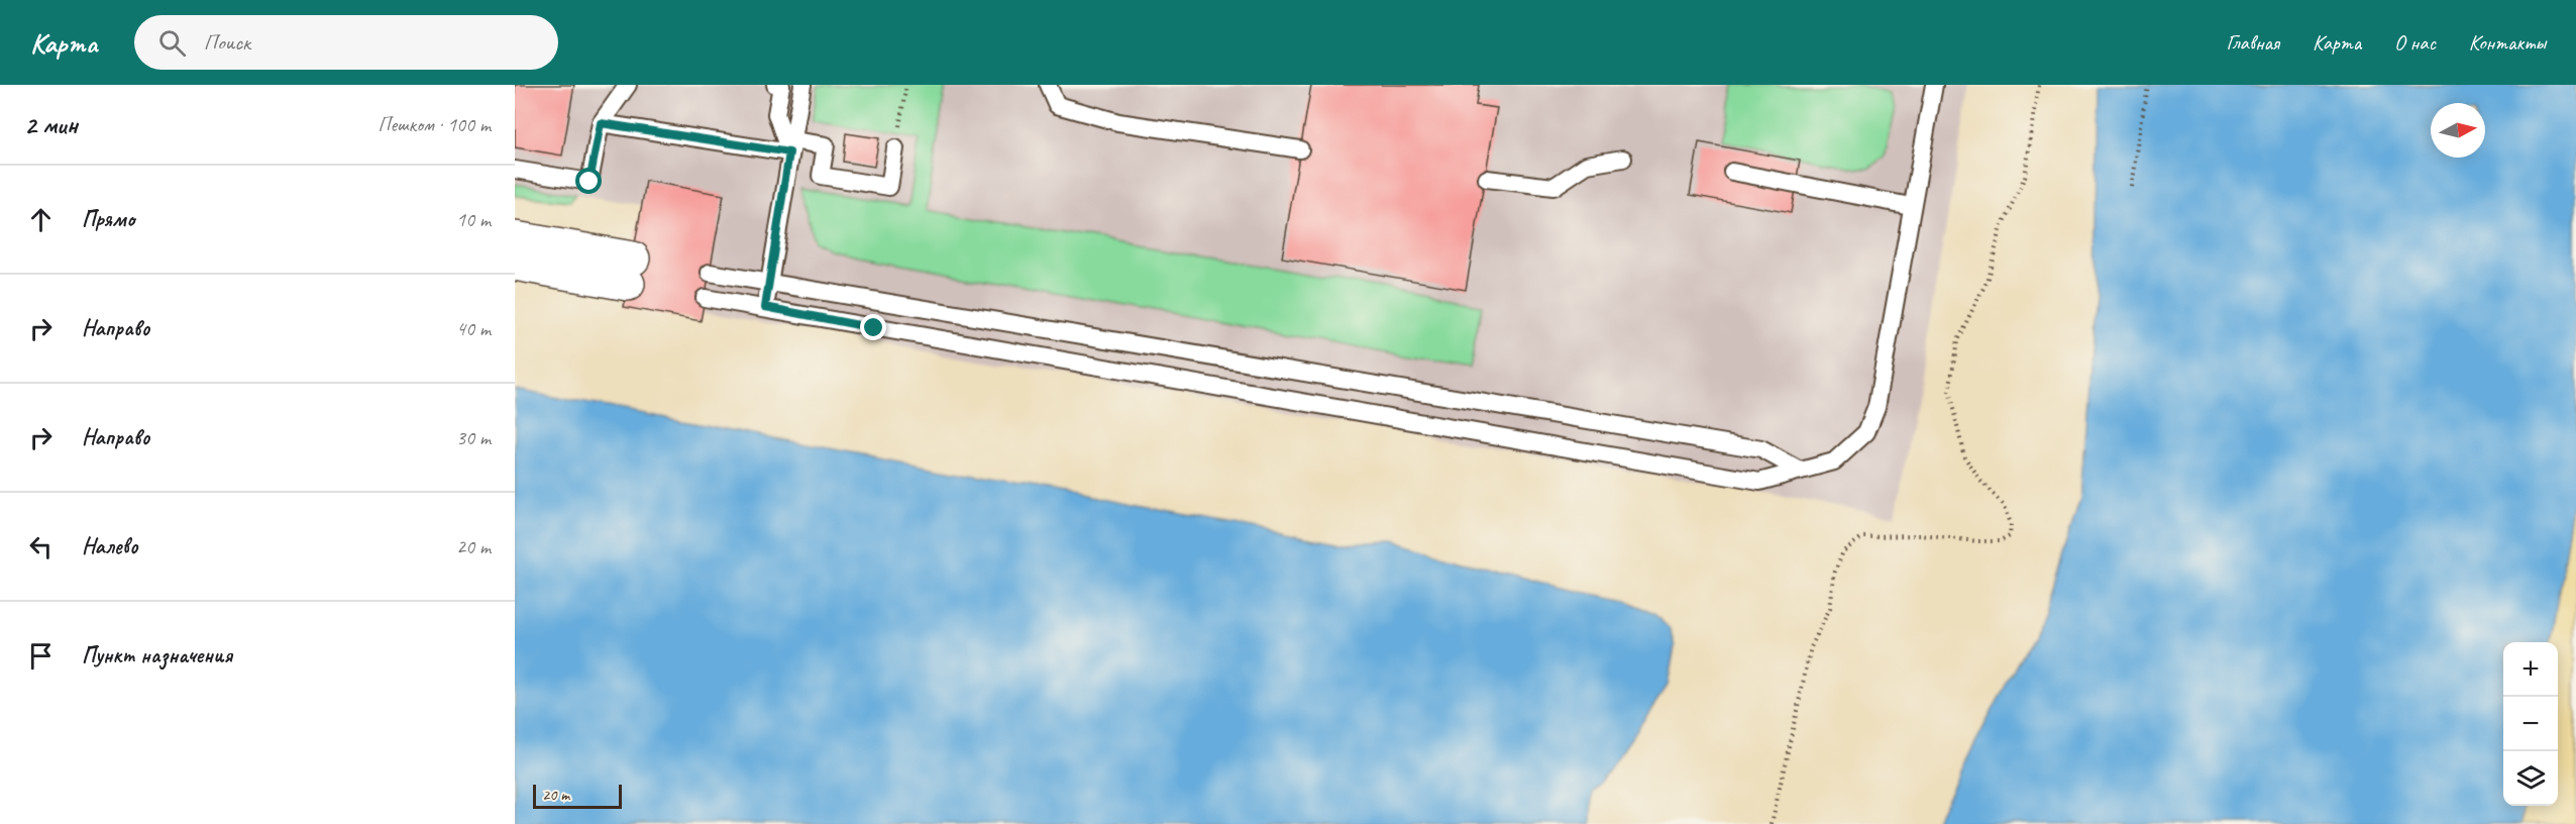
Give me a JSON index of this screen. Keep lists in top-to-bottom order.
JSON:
{
  "scale_bar": "20 m",
  "north": "right",
  "page": {
    "header": "Карта",
    "search": "Поиск",
    "nav": [
      "Главная",
      "Карта",
      "О нас",
      "Контакты"
    ],
    "heading": ["2 мин", "Пешком · 100 m"],
    "list": [
      ["Прямо", "10 m"],
      ["Направо", "40 m"],
      ["Направо", "30 m"],
      ["Налево", "20 m"],
      "Пункт назначения"
    ],
    "map_buttons": ["+", "−"],
    "scale": "20 m"
  }
}
